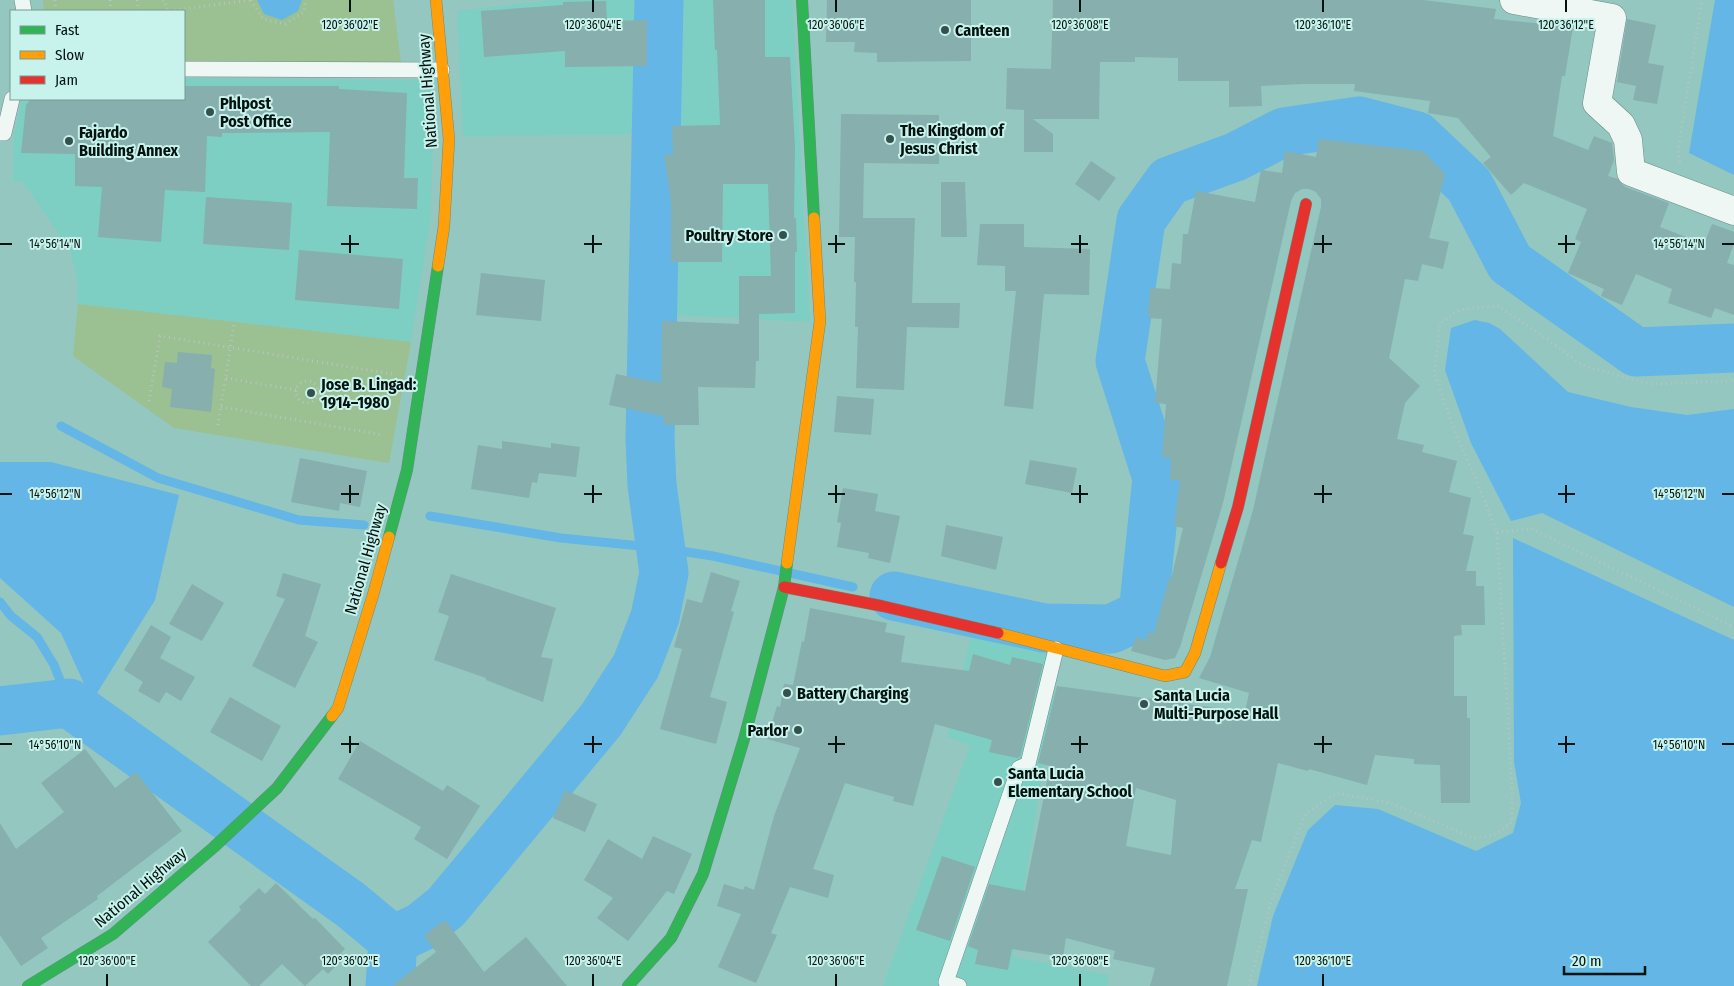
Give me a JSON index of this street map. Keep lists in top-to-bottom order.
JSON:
{
  "streets": {
    "street": ["National Highway"]
  },
  "places": [
    "Canteen",
    "Phlpost Post Office",
    "The Kingdom of Jesus Christ",
    "Fajardo Building Annex",
    "Poultry Store",
    "Jose B. Lingad: 1914–1980",
    "Battery Charging",
    "Santa Lucia Multi-Purpose Hall",
    "Parlor",
    "Santa Lucia Elementary School"
  ],
  "legend": ["Fast", "Slow", "Jam"],
  "scale_bar": "20 m",
  "coordinates": [
    "120°36'02\"E",
    "120°36'04\"E",
    "120°36'06\"E",
    "120°36'08\"E",
    "120°36'10\"E",
    "120°36'12\"E",
    "14°56'14\"N",
    "14°56'12\"N",
    "14°56'10\"N",
    "120°36'00\"E"
  ]
}
